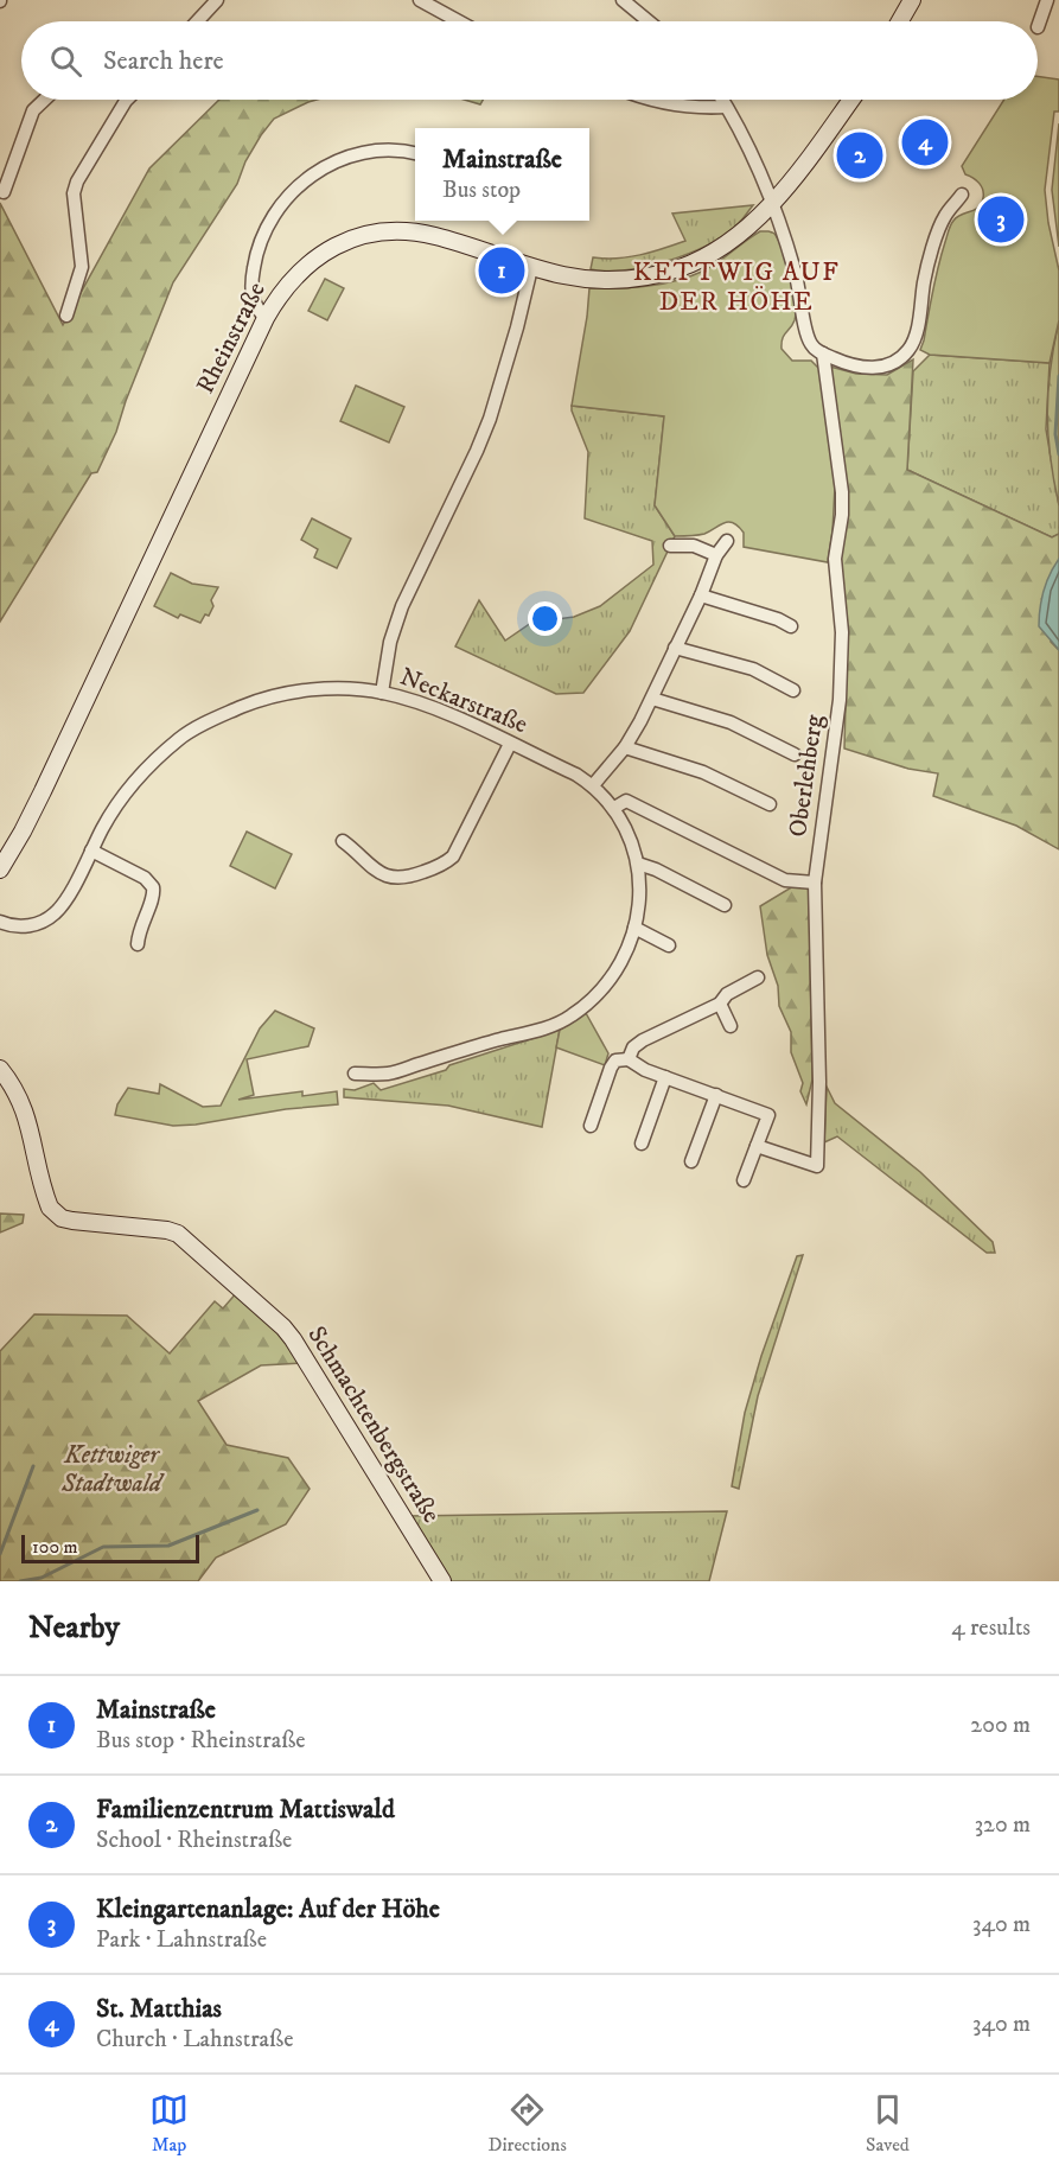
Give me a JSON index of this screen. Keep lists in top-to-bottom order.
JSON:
{
  "streets": {
    "street": [
      "Rheinstraße",
      "Neckarstraße",
      "Oberlehberg",
      "Schmachtenbergstraße"
    ]
  },
  "districts": ["KETTWIG AUF DER HÖHE"],
  "parks": ["Kettwiger Stadtwald"],
  "scale_bar": "100 m",
  "page": {
    "search": "Search here",
    "pins": [
      "4",
      "2",
      "3",
      "1"
    ],
    "popup": ["Mainstraße", "Bus stop"],
    "scale": "100 m",
    "heading": ["Nearby", "4 results"],
    "list": [
      {
        "mark": "1",
        "name": "Mainstraße",
        "note": "Bus stop · Rheinstraße",
        "value": "200 m"
      },
      {
        "mark": "2",
        "name": "Familienzentrum Mattiswald",
        "note": "School · Rheinstraße",
        "value": "320 m"
      },
      {
        "mark": "3",
        "name": "Kleingartenanlage: Auf der Höhe",
        "note": "Park · Lahnstraße",
        "value": "340 m"
      },
      {
        "mark": "4",
        "name": "St. Matthias",
        "note": "Church · Lahnstraße",
        "value": "340 m"
      }
    ],
    "nav": ["Map", "Directions", "Saved"]
  }
}
